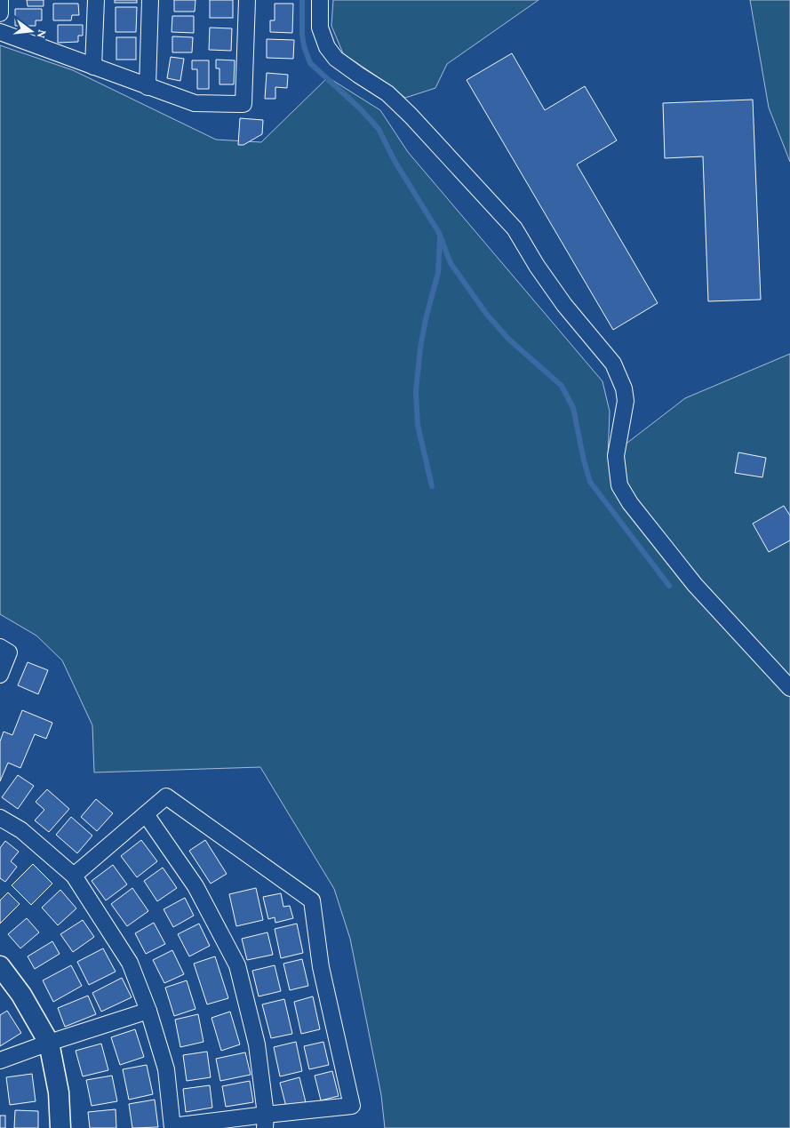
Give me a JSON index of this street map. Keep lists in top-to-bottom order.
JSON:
{
  "north": "right"
}
